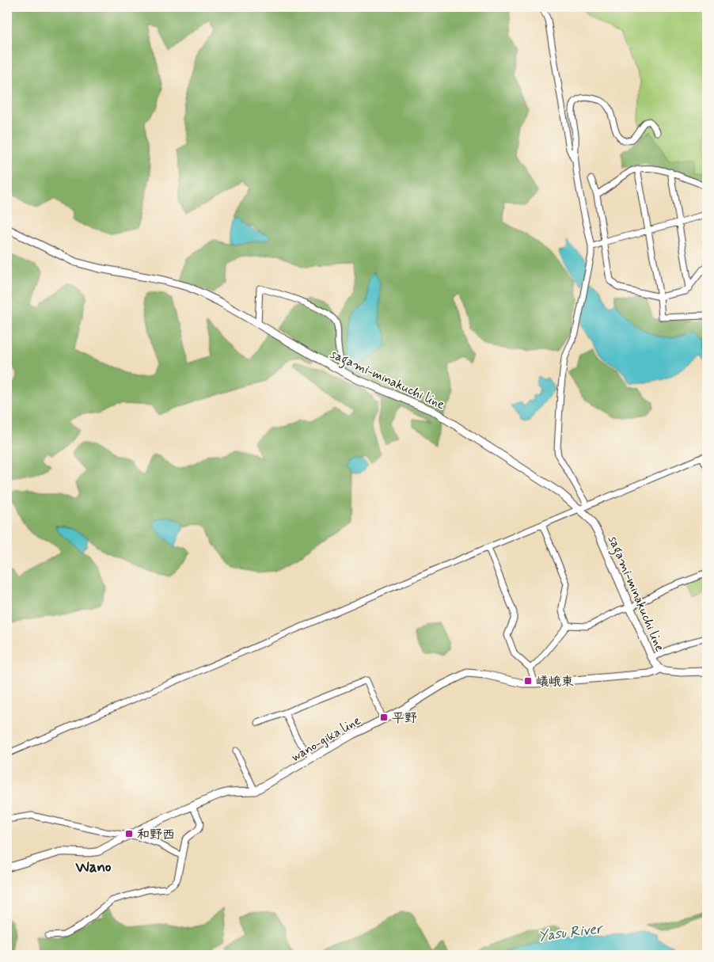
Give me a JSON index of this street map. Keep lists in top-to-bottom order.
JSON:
{
  "streets": {
    "main road": ["sagami-minakuchi line", "wano-gika line"]
  },
  "crossings": [
    ["sagami-minakuchi line", "wano-gika line"]
  ],
  "districts": ["Wano"],
  "water": ["Yasu River"],
  "places": {
    "transit": ["嶬峨東", "平野", "和野西"]
  }
}
